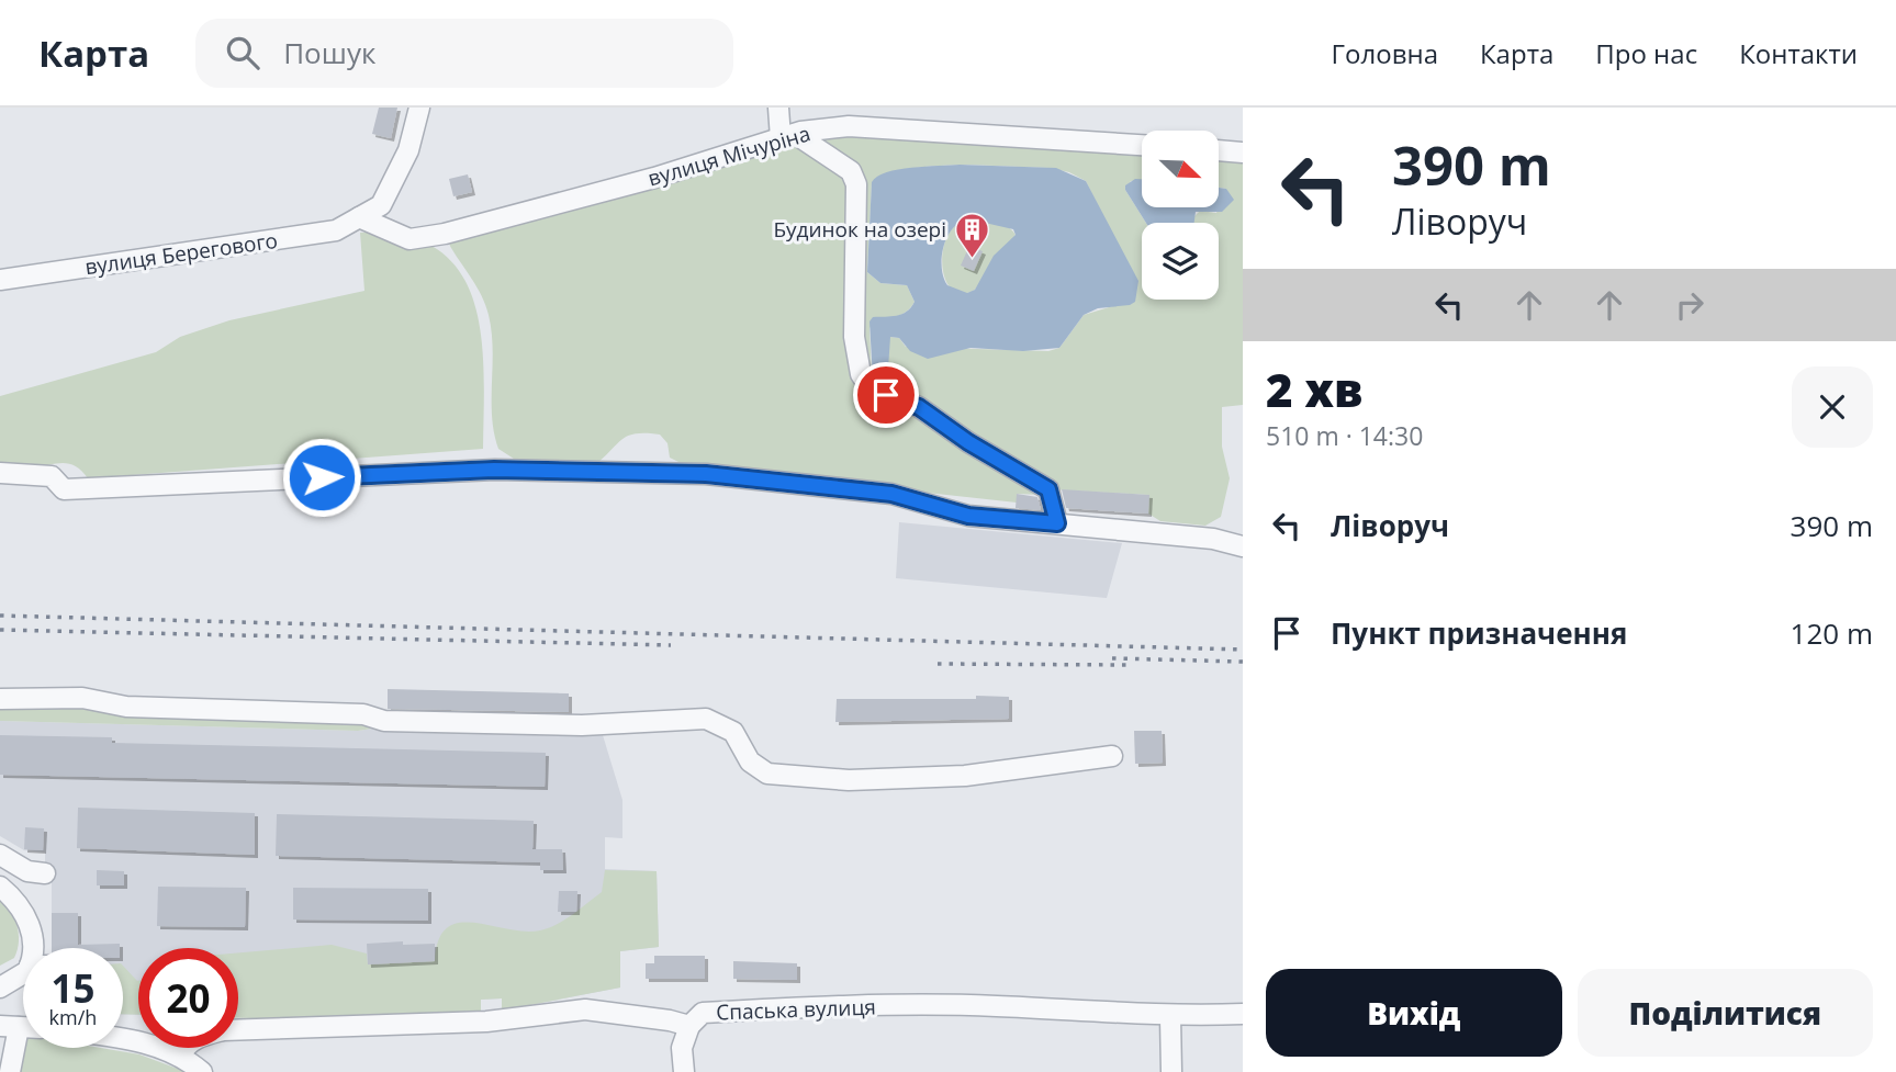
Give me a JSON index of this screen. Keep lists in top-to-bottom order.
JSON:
{
  "streets": {
    "street": ["вулиця Мічуріна", "вулиця Берегового", "Спаська вулиця"]
  },
  "crossings": [
    ["вулиця Мічуріна", "вулиця Берегового"]
  ],
  "places": {
    "building": ["Будинок на озері"]
  },
  "north": "bottom right",
  "page": {
    "header": "Карта",
    "search": "Пошук",
    "nav": [
      "Головна",
      "Карта",
      "Про нас",
      "Контакти"
    ],
    "turn": ["390 m", "Ліворуч"],
    "heading": ["2 хв", "510 m · 14:30"],
    "list": [
      {
        "name": "Ліворуч",
        "value": "390 m"
      },
      {
        "name": "Пункт призначення",
        "value": "120 m"
      }
    ],
    "speed": "15 km/h",
    "limit": "20",
    "buttons": ["Вихід", "Поділитися"]
  }
}
